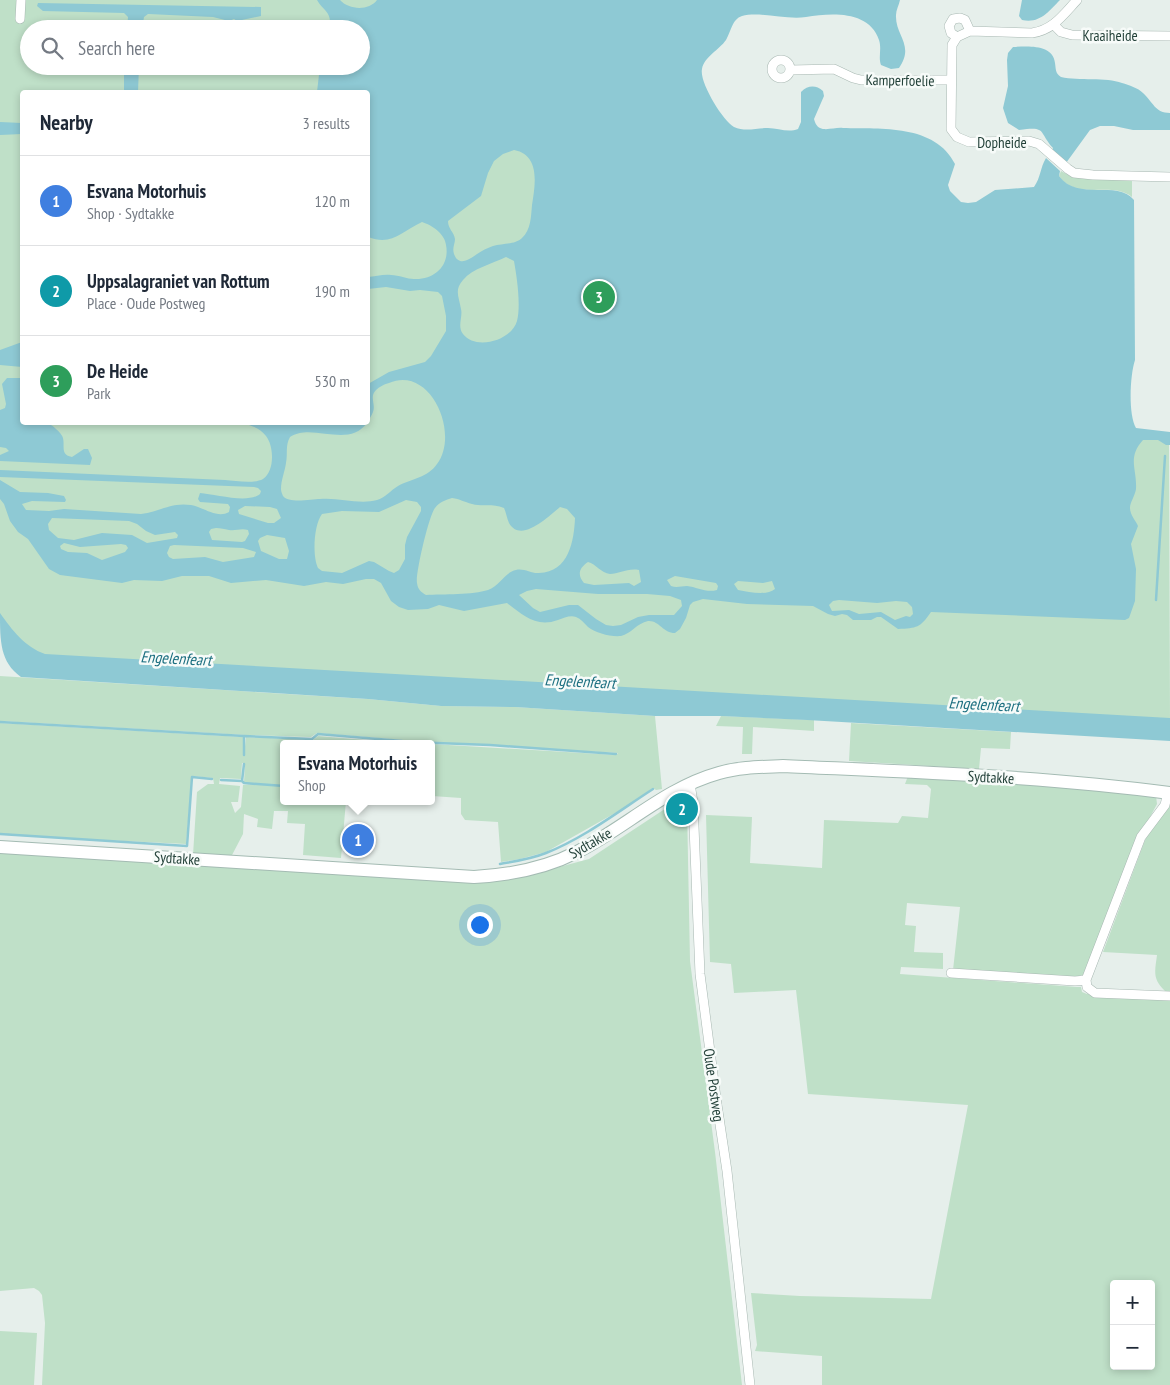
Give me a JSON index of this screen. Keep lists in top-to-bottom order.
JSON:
{
  "streets": {
    "street": [
      "Kraaiheide",
      "Kamperfoelie",
      "Dopheide",
      "Sydtakke",
      "Oude Postweg"
    ]
  },
  "crossings": [
    ["Kamperfoelie", "Dopheide"],
    ["Sydtakke", "Oude Postweg"]
  ],
  "water": ["Engelenfeart"],
  "page": {
    "search": "Search here",
    "heading": ["Nearby", "3 results"],
    "list": [
      {
        "mark": "1",
        "name": "Esvana Motorhuis",
        "note": "Shop · Sydtakke",
        "value": "120 m"
      },
      {
        "mark": "2",
        "name": "Uppsalagraniet van Rottum",
        "note": "Place · Oude Postweg",
        "value": "190 m"
      },
      {
        "mark": "3",
        "name": "De Heide",
        "note": "Park",
        "value": "530 m"
      }
    ],
    "pins": ["3", "2", "1"],
    "popup": ["Esvana Motorhuis", "Shop"],
    "map_buttons": ["+", "−"]
  }
}
